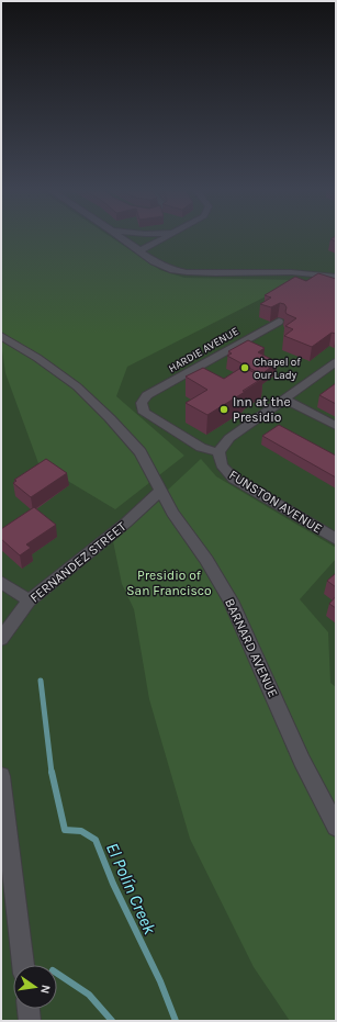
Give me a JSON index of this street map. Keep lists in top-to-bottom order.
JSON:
{
  "streets": {
    "street": [
      "HARDIE AVENUE",
      "FUNSTON AVENUE",
      "FERNANDEZ STREET",
      "BARNARD AVENUE"
    ]
  },
  "crossings": [
    ["HARDIE AVENUE", "FUNSTON AVENUE"],
    ["FERNANDEZ STREET", "BARNARD AVENUE"]
  ],
  "water": ["El Polín Creek"],
  "parks": ["Presidio of San Francisco"],
  "places": ["Chapel of Our Lady", "Inn at the Presidio"],
  "north": "right"
}
